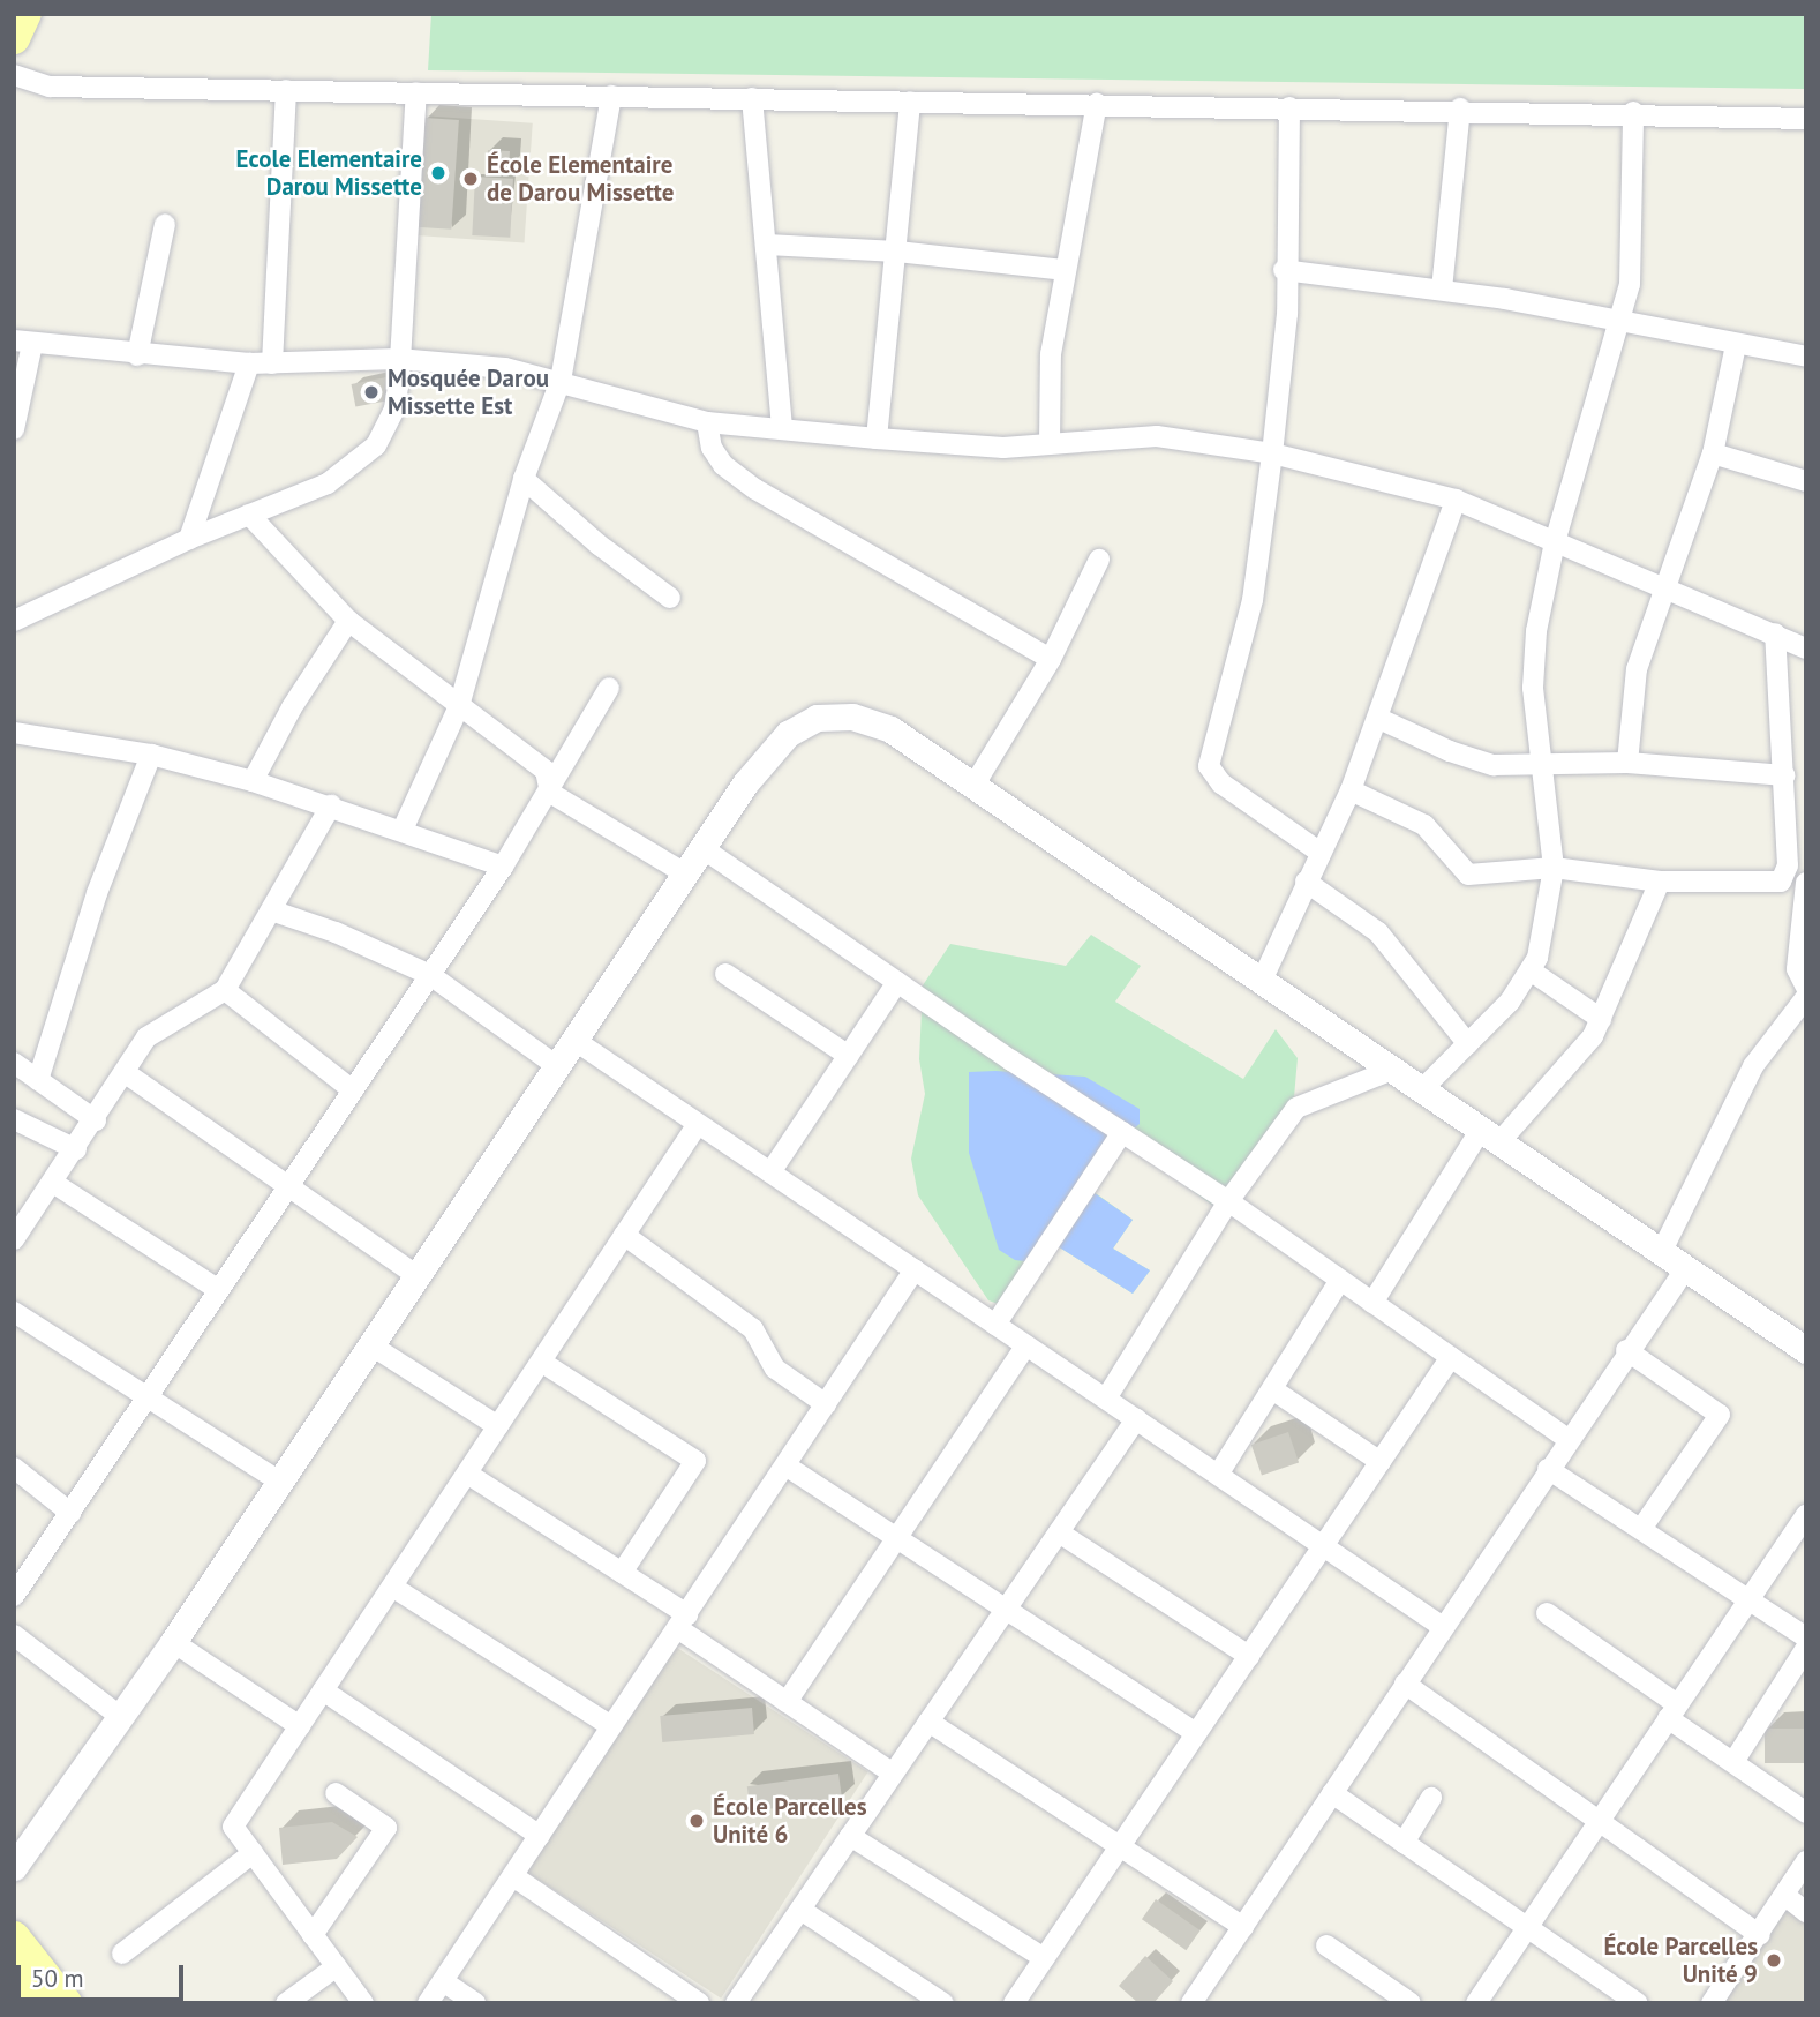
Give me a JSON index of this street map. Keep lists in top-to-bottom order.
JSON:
{
  "places": [
    "Ecole Elementaire Darou Missette",
    "École Elementaire de Darou Missette",
    "Mosquée Darou Missette Est",
    "École Parcelles Unité 6",
    "École Parcelles Unité 9"
  ],
  "scale_bar": "50 m"
}
